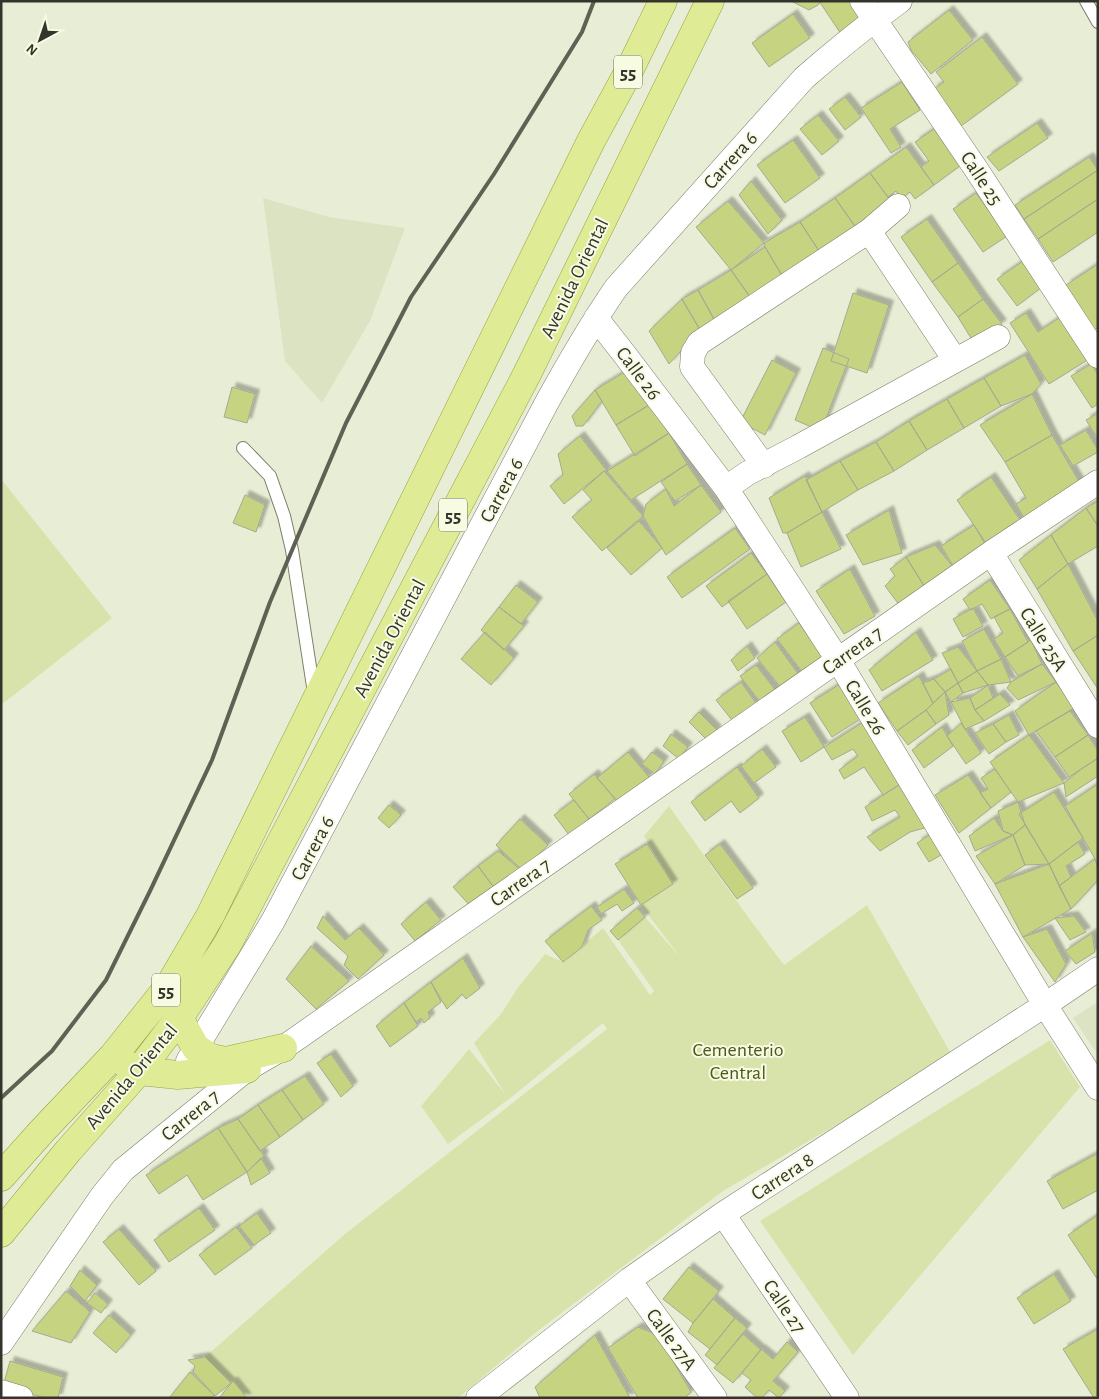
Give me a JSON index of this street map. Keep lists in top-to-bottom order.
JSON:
{
  "streets": {
    "main road": ["55", "Avenida Oriental"],
    "street": [
      "Carrera 6",
      "Calle 25",
      "Calle 26",
      "Calle 25A",
      "Carrera 7",
      "Carrera 8",
      "Calle 27",
      "Calle 27A"
    ]
  },
  "crossings": [
    ["Carrera 6", "Calle 25"],
    ["Carrera 6", "Calle 26"],
    ["Calle 26", "Carrera 7"],
    ["Calle 26", "Carrera 8"],
    ["Calle 25A", "Carrera 7"],
    ["Carrera 8", "Calle 27"],
    ["Carrera 8", "Calle 27A"]
  ],
  "parks": ["Cementerio Central"],
  "north": "bottom left"
}
